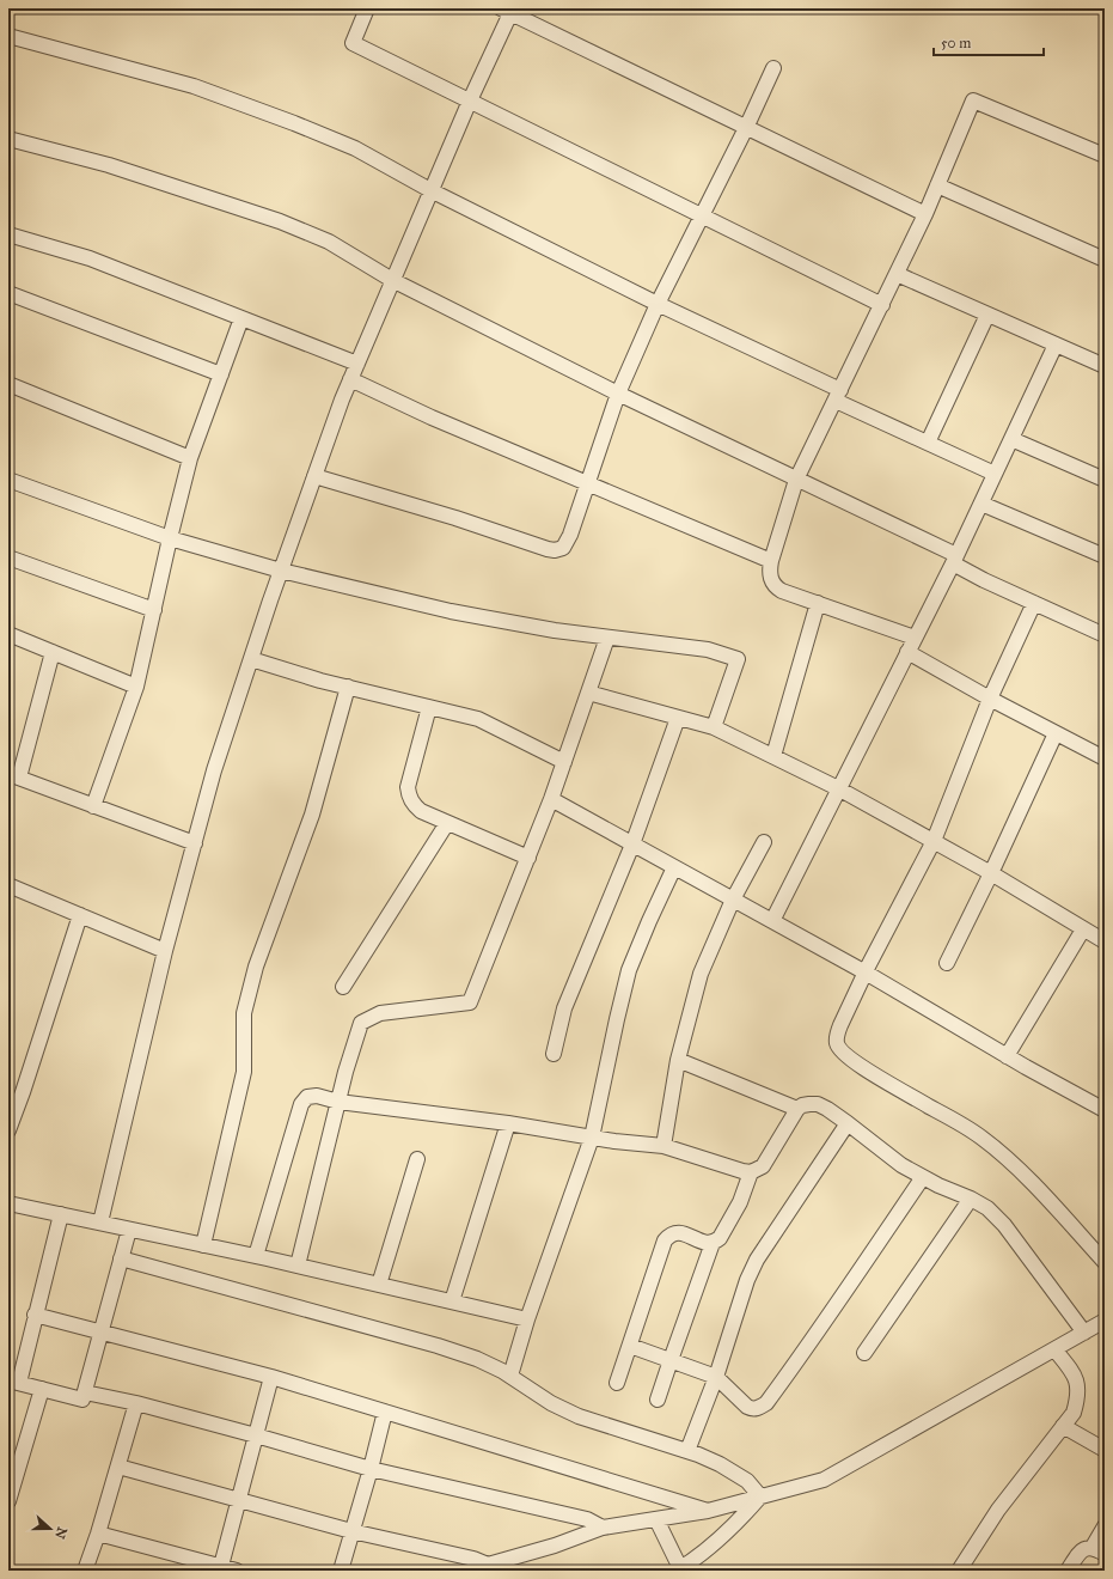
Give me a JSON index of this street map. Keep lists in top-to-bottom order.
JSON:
{
  "scale_bar": "50 m",
  "north": "right"
}
